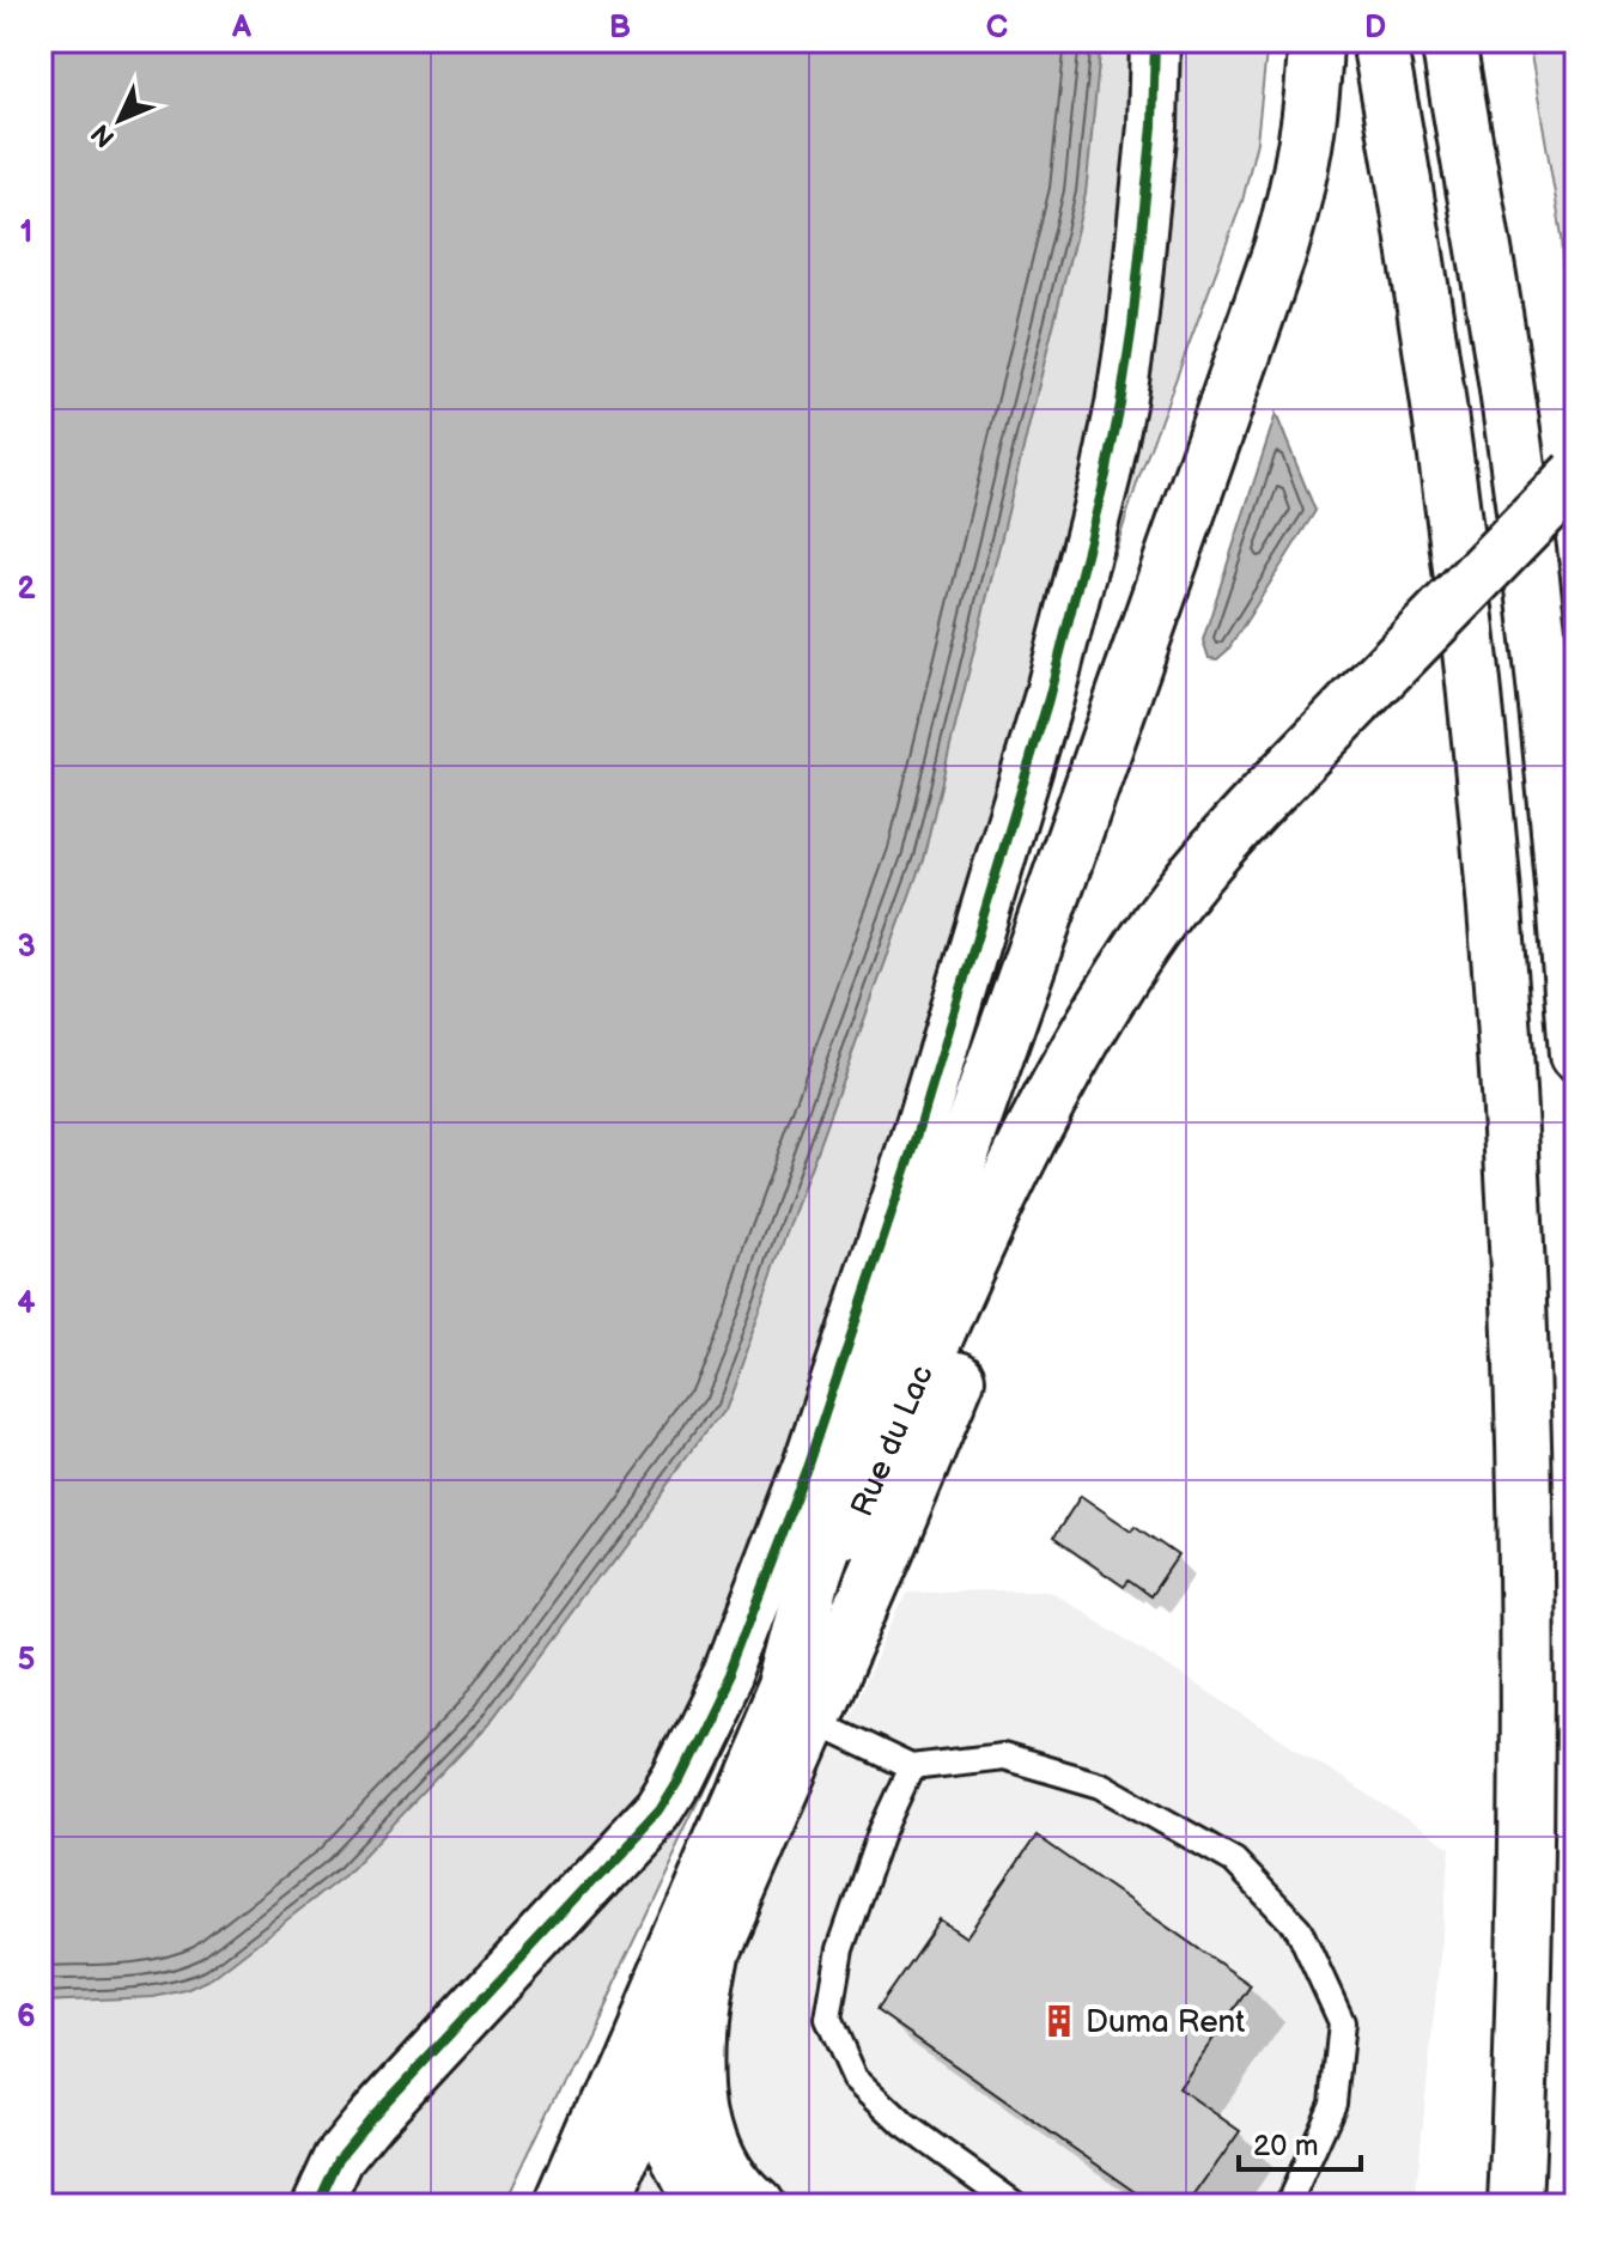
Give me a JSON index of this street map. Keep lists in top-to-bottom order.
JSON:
{
  "streets": {
    "main road": ["Rue du Lac"]
  },
  "places": {
    "building": ["Duma Rent"]
  },
  "scale_bar": "20 m",
  "north": "bottom left",
  "grid": {
    "columns": [
      "A",
      "B",
      "C",
      "D"
    ],
    "rows": [
      "1",
      "2",
      "3",
      "4",
      "5",
      "6"
    ]
  }
}
